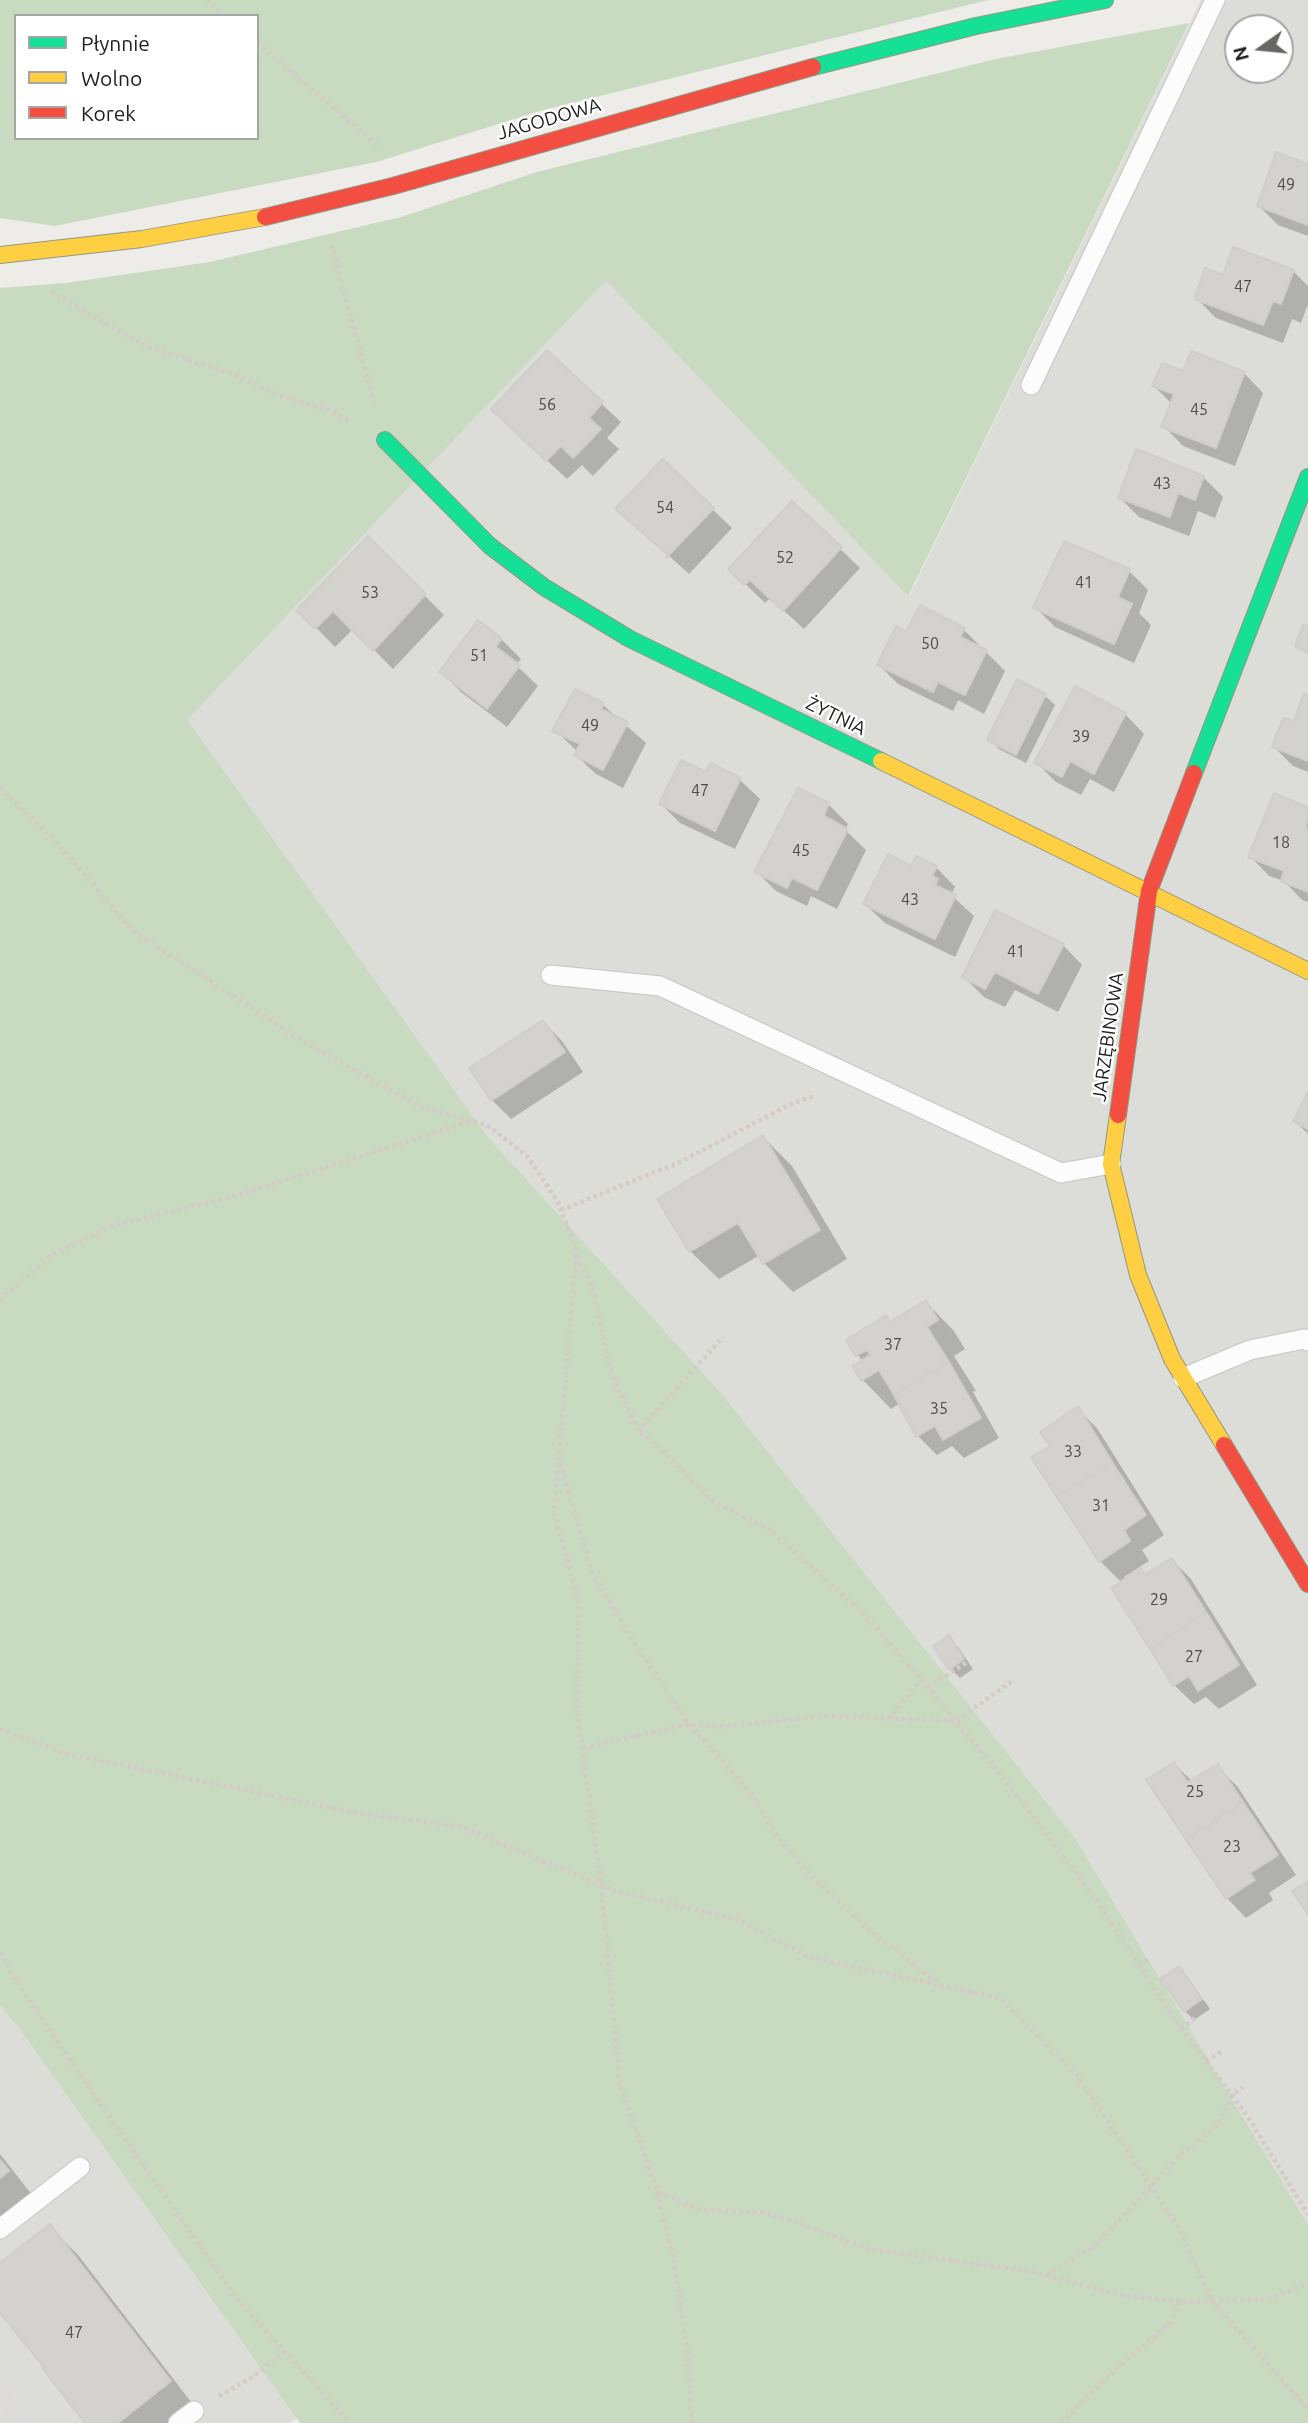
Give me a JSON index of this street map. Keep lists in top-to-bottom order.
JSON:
{
  "streets": {
    "street": ["JAGODOWA", "ŻYTNIA", "JARZĘBINOWA"]
  },
  "crossings": [
    ["ŻYTNIA", "JARZĘBINOWA"]
  ],
  "house_numbers": [
    "49",
    "47",
    "56",
    "45",
    "43",
    "54",
    "52",
    "41",
    "53",
    "50",
    "51",
    "49",
    "39",
    "47",
    "18",
    "45",
    "43",
    "41",
    "37",
    "35",
    "33",
    "31",
    "29",
    "27",
    "25",
    "23",
    "47"
  ],
  "legend": ["Płynnie", "Wolno", "Korek"],
  "north": "left"
}
